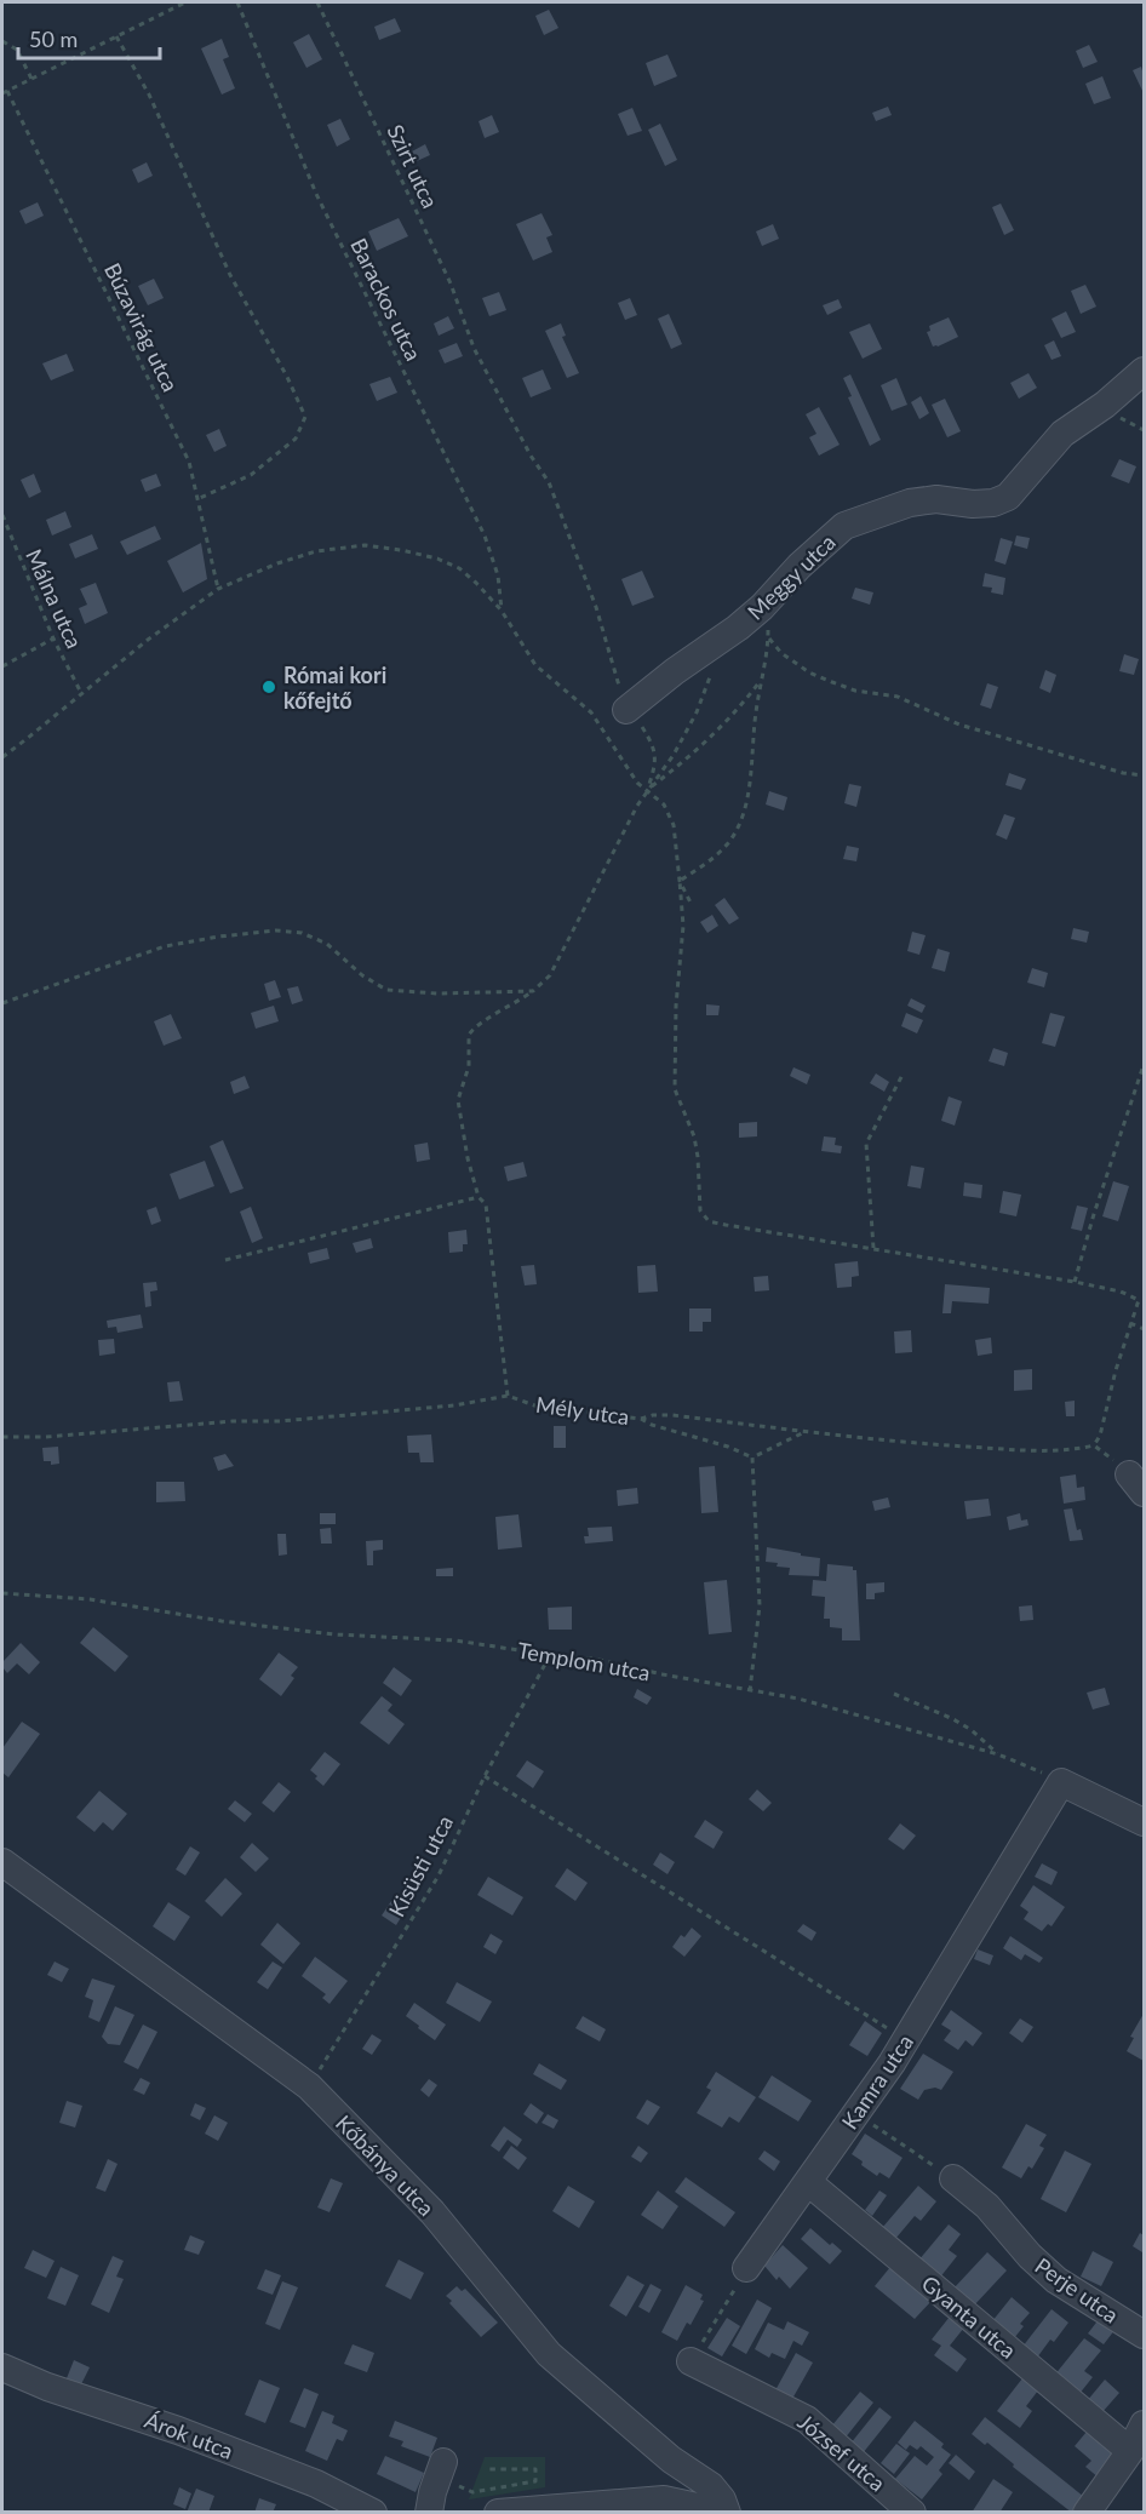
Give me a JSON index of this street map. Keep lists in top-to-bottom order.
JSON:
{
  "streets": {
    "street": [
      "Meggy utca",
      "Kamra utca",
      "Kőbánya utca",
      "Perje utca",
      "Gyanta utca",
      "Árok utca",
      "József utca"
    ],
    "path": [
      "Szirt utca",
      "Barackos utca",
      "Búzavirág utca",
      "Málna utca",
      "Mély utca",
      "Templom utca",
      "Kisüsti utca"
    ]
  },
  "crossings": [
    ["Szirt utca", "Meggy utca"],
    ["Templom utca", "Kisüsti utca"],
    ["Templom utca", "Kamra utca"],
    ["Kisüsti utca", "Kőbánya utca"],
    ["Kamra utca", "Gyanta utca"]
  ],
  "places": ["Római kori kőfejtő"],
  "scale_bar": "50 m"
}
